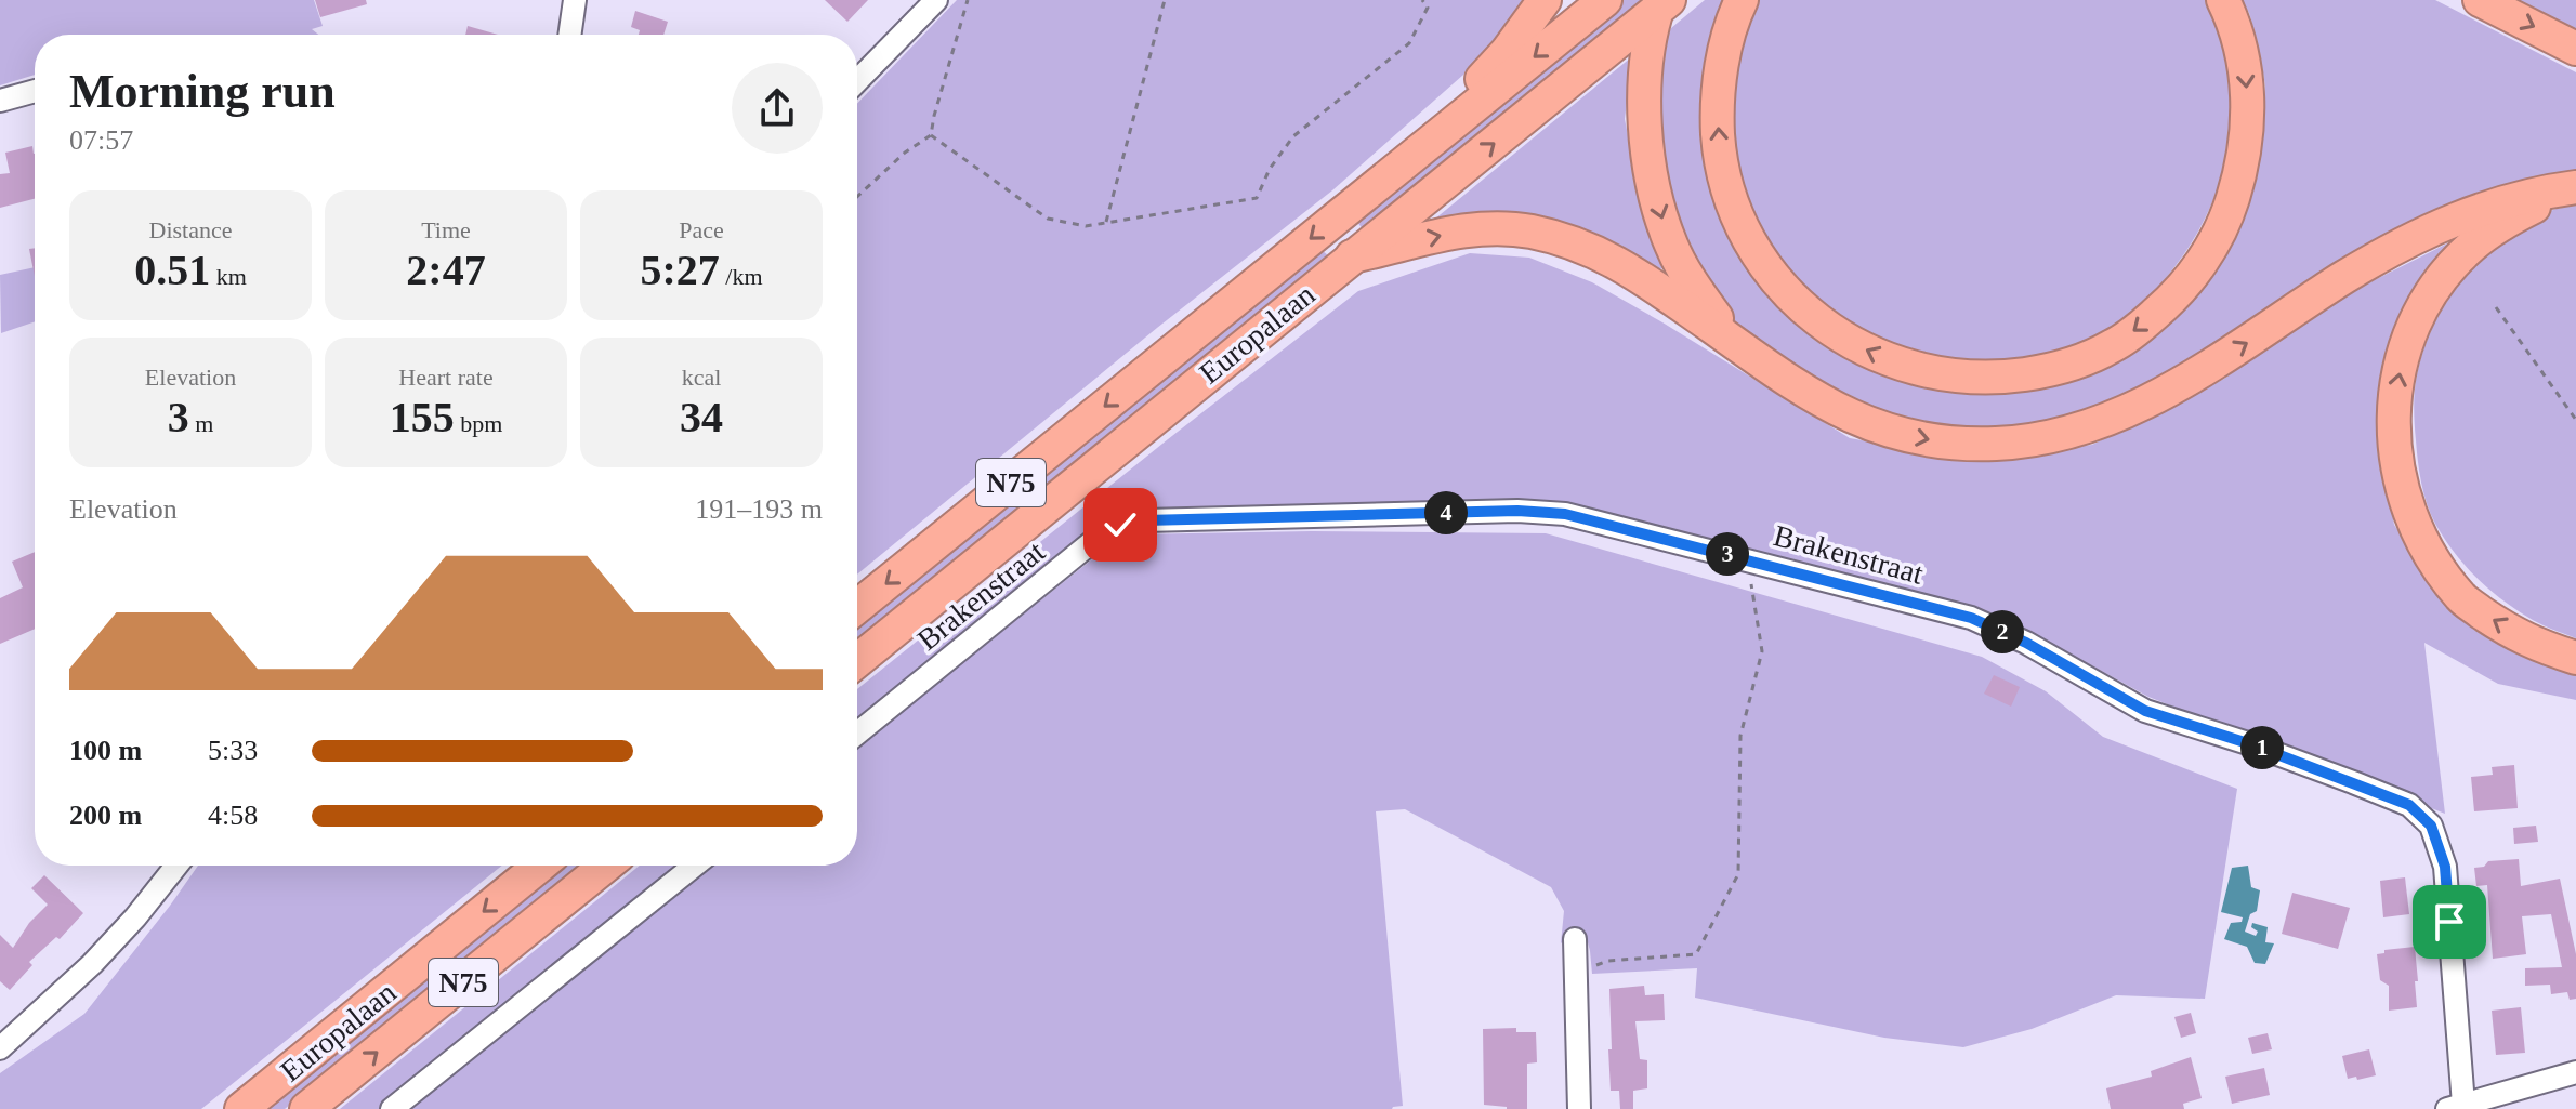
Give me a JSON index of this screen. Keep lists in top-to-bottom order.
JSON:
{
  "streets": {
    "highway": ["Europalaan", "N75"],
    "street": ["Brakenstraat"]
  },
  "page": {
    "heading": ["Morning run", "07:57"],
    "stats": [
      ["Distance", "0.51 km"],
      ["Time", "2:47"],
      ["Pace", "5:27 /km"],
      ["Elevation", "3 m"],
      ["Heart rate", "155 bpm"],
      ["kcal", "34"]
    ],
    "chart": ["Elevation", "191–193 m"],
    "pins": [
      "4",
      "3",
      "2",
      "1"
    ],
    "list": [
      {
        "name": "100 m",
        "note": "5:33"
      },
      {
        "name": "200 m",
        "note": "4:58"
      }
    ]
  }
}
